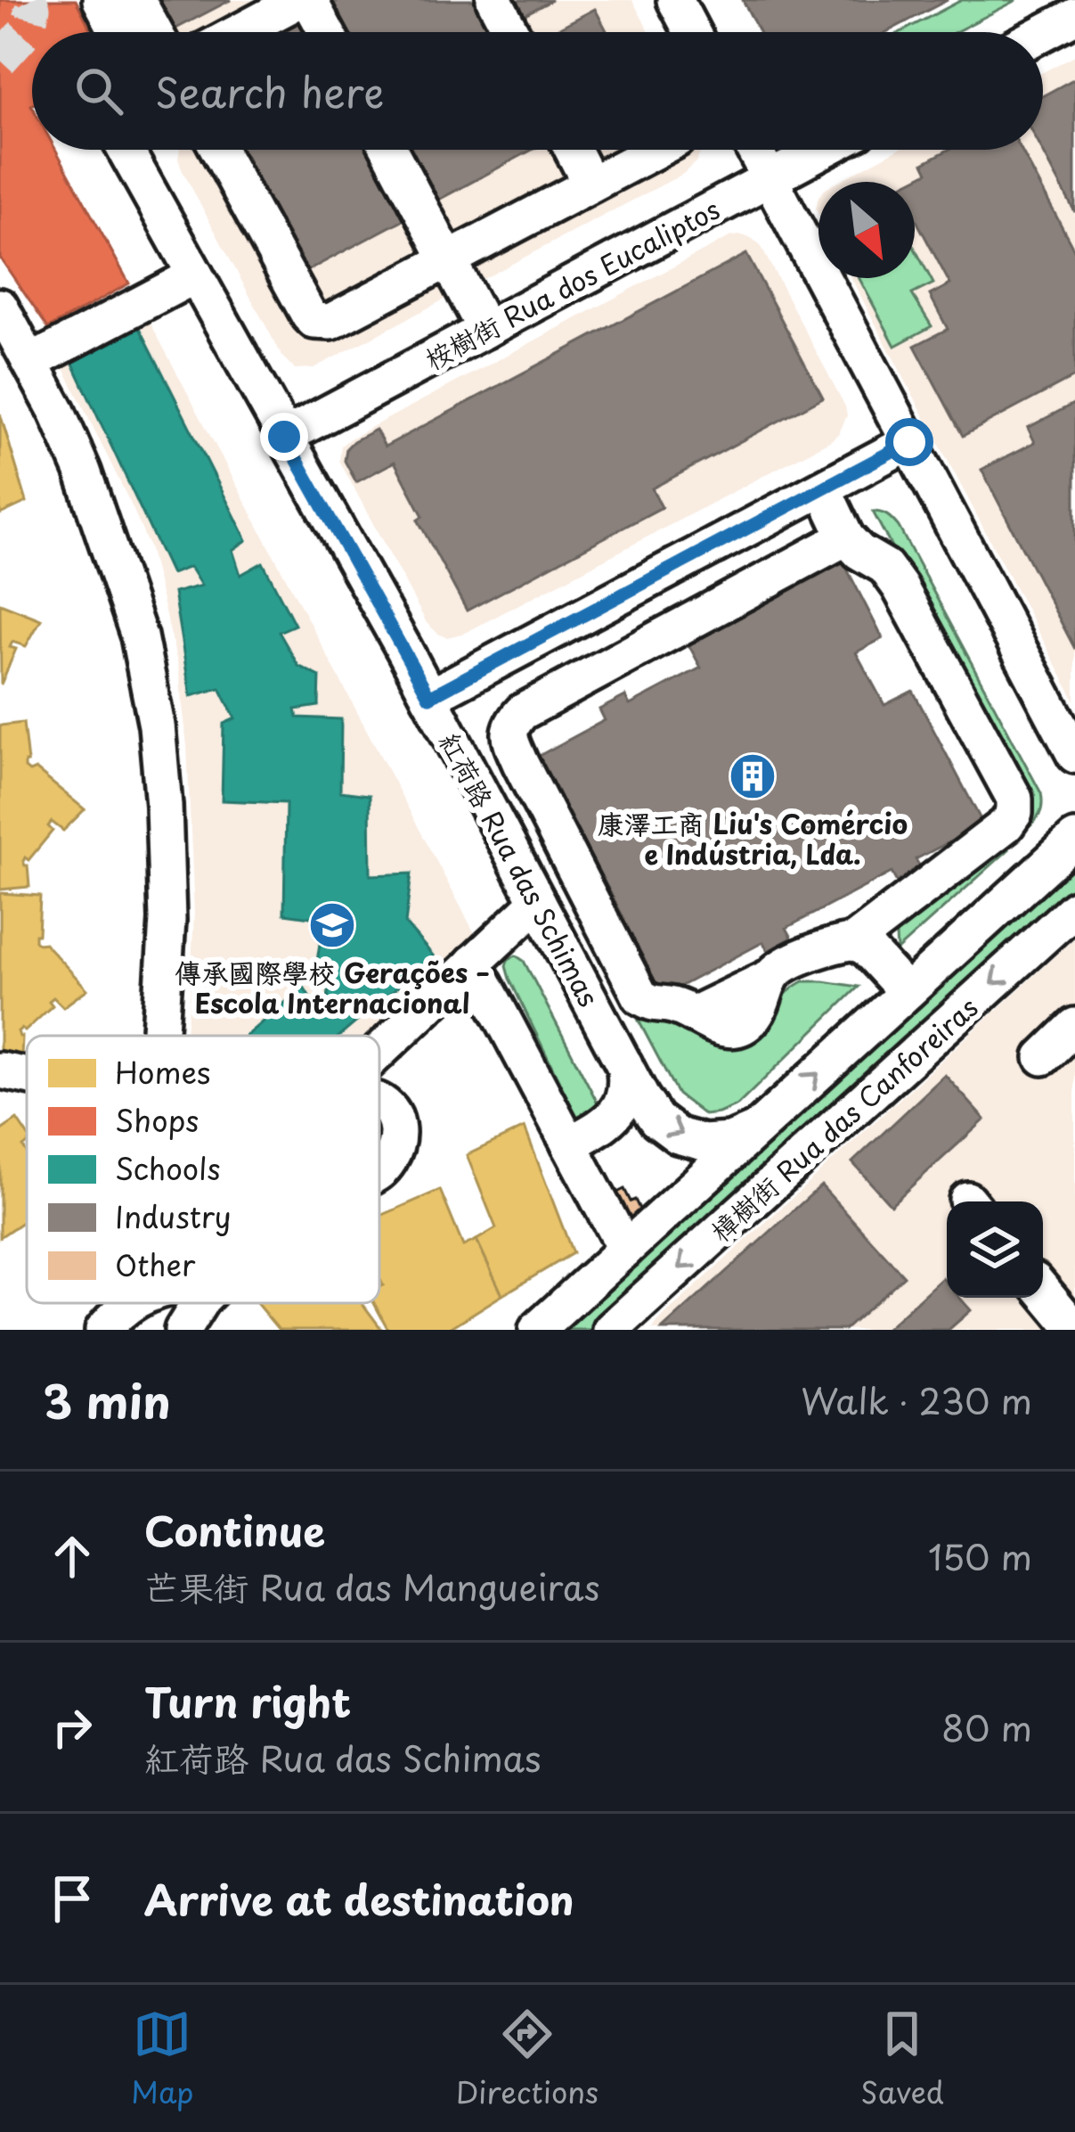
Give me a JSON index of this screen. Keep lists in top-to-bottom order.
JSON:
{
  "streets": {
    "street": ["桉樹街 Rua dos Eucaliptos", "紅荷路 Rua das Schimas", "樟樹街 Rua das Canforeiras"]
  },
  "crossings": [
    ["桉樹街 Rua dos Eucaliptos", "紅荷路 Rua das Schimas"],
    ["紅荷路 Rua das Schimas", "樟樹街 Rua das Canforeiras"]
  ],
  "places": {
    "building": ["康澤工商 Liu's Comércio e Indústria, Lda."],
    "school or university": ["傳承國際學校 Gerações – Escola Internacional"]
  },
  "legend": [
    "Homes",
    "Shops",
    "Schools",
    "Industry",
    "Other"
  ],
  "north": "bottom right",
  "page": {
    "search": "Search here",
    "heading": ["3 min", "Walk · 230 m"],
    "list": [
      ["Continue", "芒果街 Rua das Mangueiras", "150 m"],
      ["Turn right", "紅荷路 Rua das Schimas", "80 m"],
      "Arrive at destination"
    ],
    "nav": ["Map", "Directions", "Saved"]
  }
}
